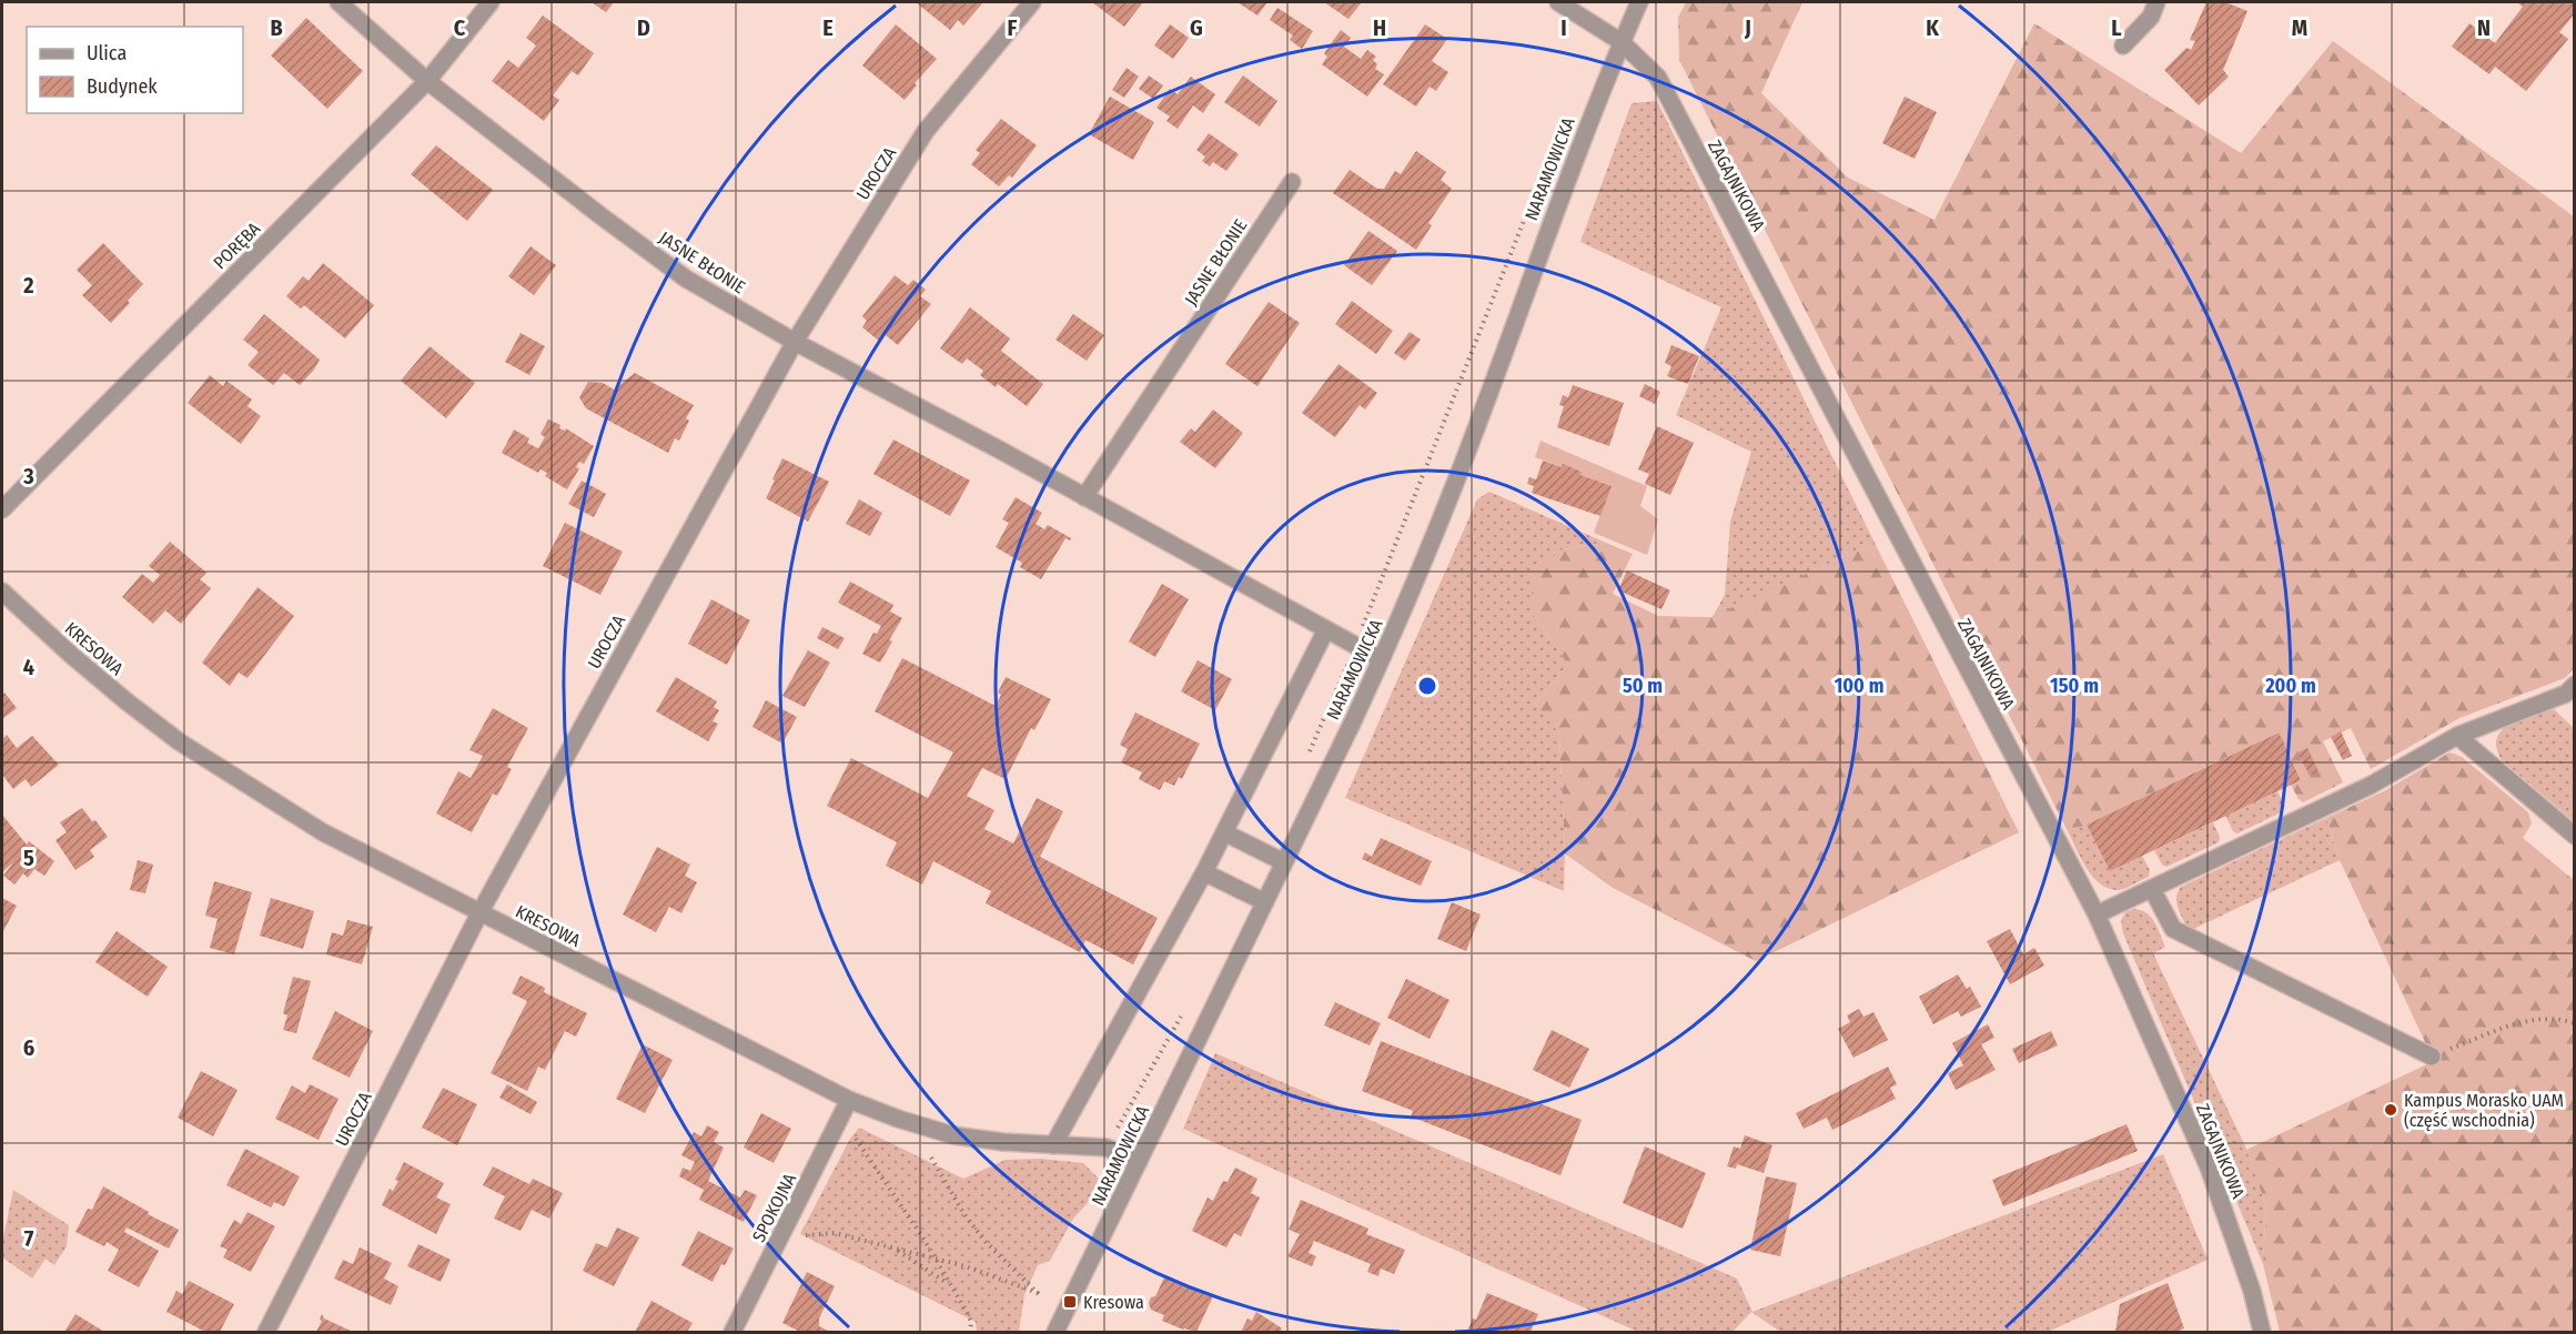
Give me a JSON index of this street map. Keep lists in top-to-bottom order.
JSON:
{
  "streets": {
    "street": [
      "NARAMOWICKA",
      "UROCZA",
      "ZAGAJNIKOWA",
      "PORĘBA",
      "JASNE BŁONIE",
      "KRESOWA",
      "SPOKOJNA"
    ]
  },
  "crossings": [
    ["NARAMOWICKA", "ZAGAJNIKOWA"],
    ["NARAMOWICKA", "JASNE BŁONIE"],
    ["NARAMOWICKA", "KRESOWA"],
    ["UROCZA", "JASNE BŁONIE"],
    ["UROCZA", "KRESOWA"],
    ["PORĘBA", "JASNE BŁONIE"],
    ["KRESOWA", "SPOKOJNA"]
  ],
  "places": {
    "other": ["Kampus Morasko UAM (część wschodnia)"],
    "transit": ["Kresowa"]
  },
  "legend": ["Ulica", "Budynek"],
  "grid": {
    "columns": [
      "B",
      "C",
      "D",
      "E",
      "F",
      "G",
      "H",
      "I",
      "J",
      "K",
      "L",
      "M",
      "N"
    ],
    "rows": [
      "2",
      "3",
      "4",
      "5",
      "6",
      "7"
    ]
  },
  "rings": [
    "50 m",
    "100 m",
    "150 m",
    "200 m"
  ]
}
